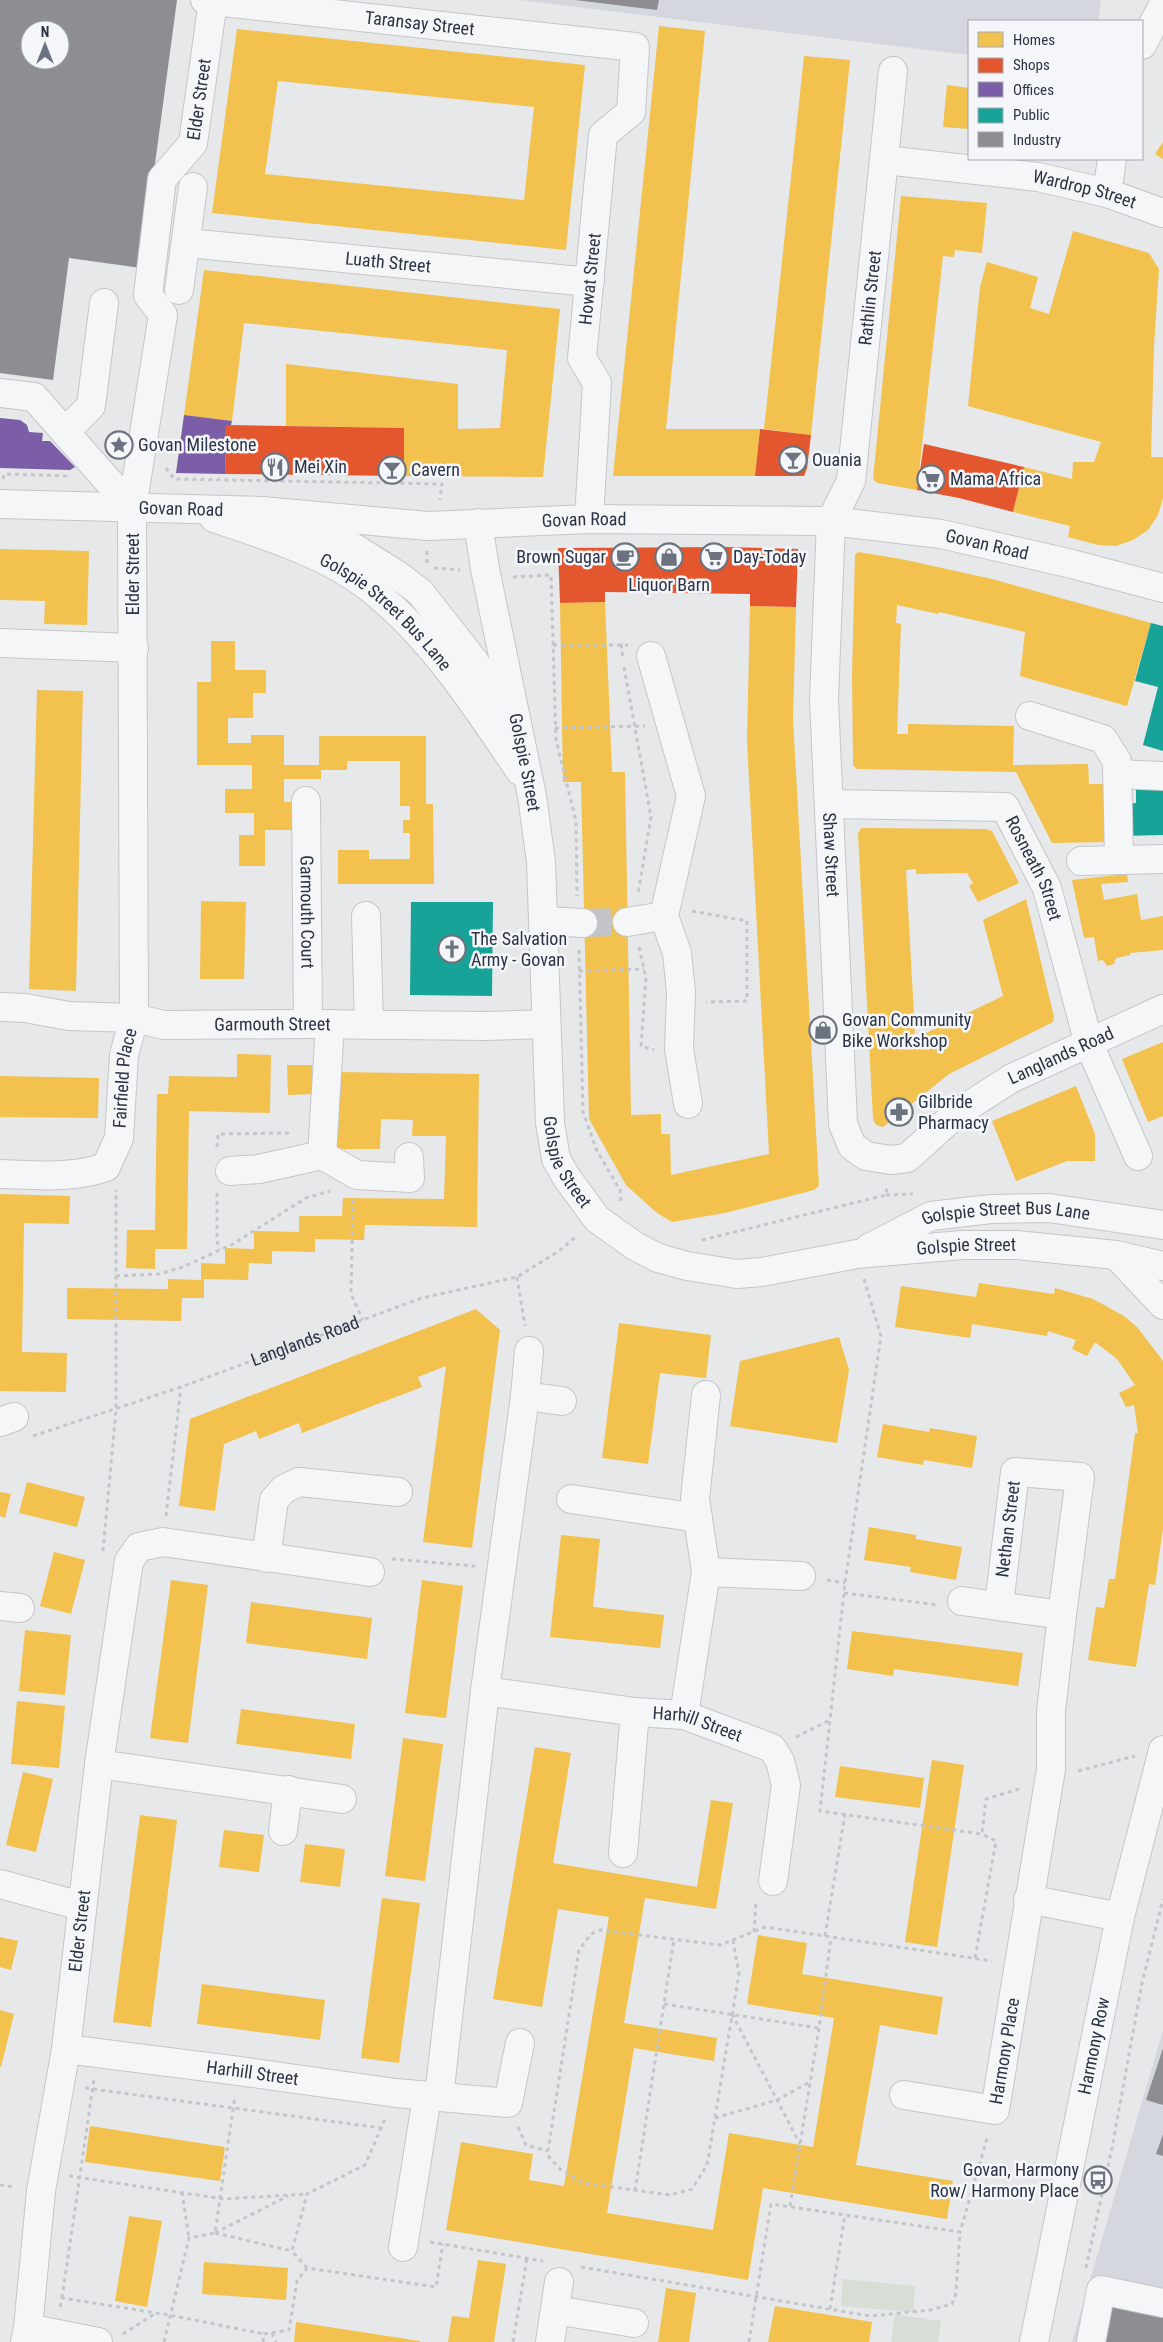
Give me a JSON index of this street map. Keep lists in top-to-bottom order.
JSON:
{
  "streets": {
    "street": [
      "Taransay Street",
      "Elder Street",
      "Wardrop Street",
      "Luath Street",
      "Howat Street",
      "Rathlin Street",
      "Govan Road",
      "Golspie Street Bus Lane",
      "Golspie Street",
      "Shaw Street",
      "Rosneath Street",
      "Garmouth Court",
      "Garmouth Street",
      "Langlands Road",
      "Fairfield Place",
      "Nethan Street",
      "Harhill Street",
      "Harmony Row",
      "Harmony Place"
    ]
  },
  "crossings": [
    ["Taransay Street", "Elder Street"],
    ["Taransay Street", "Howat Street"],
    ["Elder Street", "Govan Road"],
    ["Elder Street", "Garmouth Street"],
    ["Elder Street", "Fairfield Place"],
    ["Elder Street", "Harhill Street"],
    ["Wardrop Street", "Rathlin Street"],
    ["Luath Street", "Howat Street"],
    ["Howat Street", "Govan Road"],
    ["Rathlin Street", "Govan Road"],
    ["Rathlin Street", "Shaw Street"],
    ["Govan Road", "Golspie Street Bus Lane"],
    ["Govan Road", "Golspie Street"],
    ["Govan Road", "Shaw Street"],
    ["Golspie Street Bus Lane", "Golspie Street"],
    ["Golspie Street", "Garmouth Street"],
    ["Golspie Street", "Langlands Road"],
    ["Shaw Street", "Rosneath Street"],
    ["Shaw Street", "Langlands Road"],
    ["Rosneath Street", "Langlands Road"],
    ["Garmouth Court", "Garmouth Street"],
    ["Garmouth Street", "Fairfield Place"],
    ["Nethan Street", "Harmony Place"]
  ],
  "places": {
    "place": ["Govan Milestone"],
    "bar": ["Ouania", "Cavern"],
    "restaurant": ["Mei Xin"],
    "supermarket": ["Mama Africa", "Day-Today"],
    "cafe": ["Brown Sugar"],
    "shop": ["Liquor Barn", "Govan Community Bike Workshop"],
    "church": ["The Salvation Army - Govan"],
    "pharmacy": ["Gilbride Pharmacy"],
    "bus stop": ["Govan, Harmony Row/ Harmony Place"]
  },
  "legend": [
    "Homes",
    "Shops",
    "Offices",
    "Public",
    "Industry"
  ],
  "north": "top"
}
